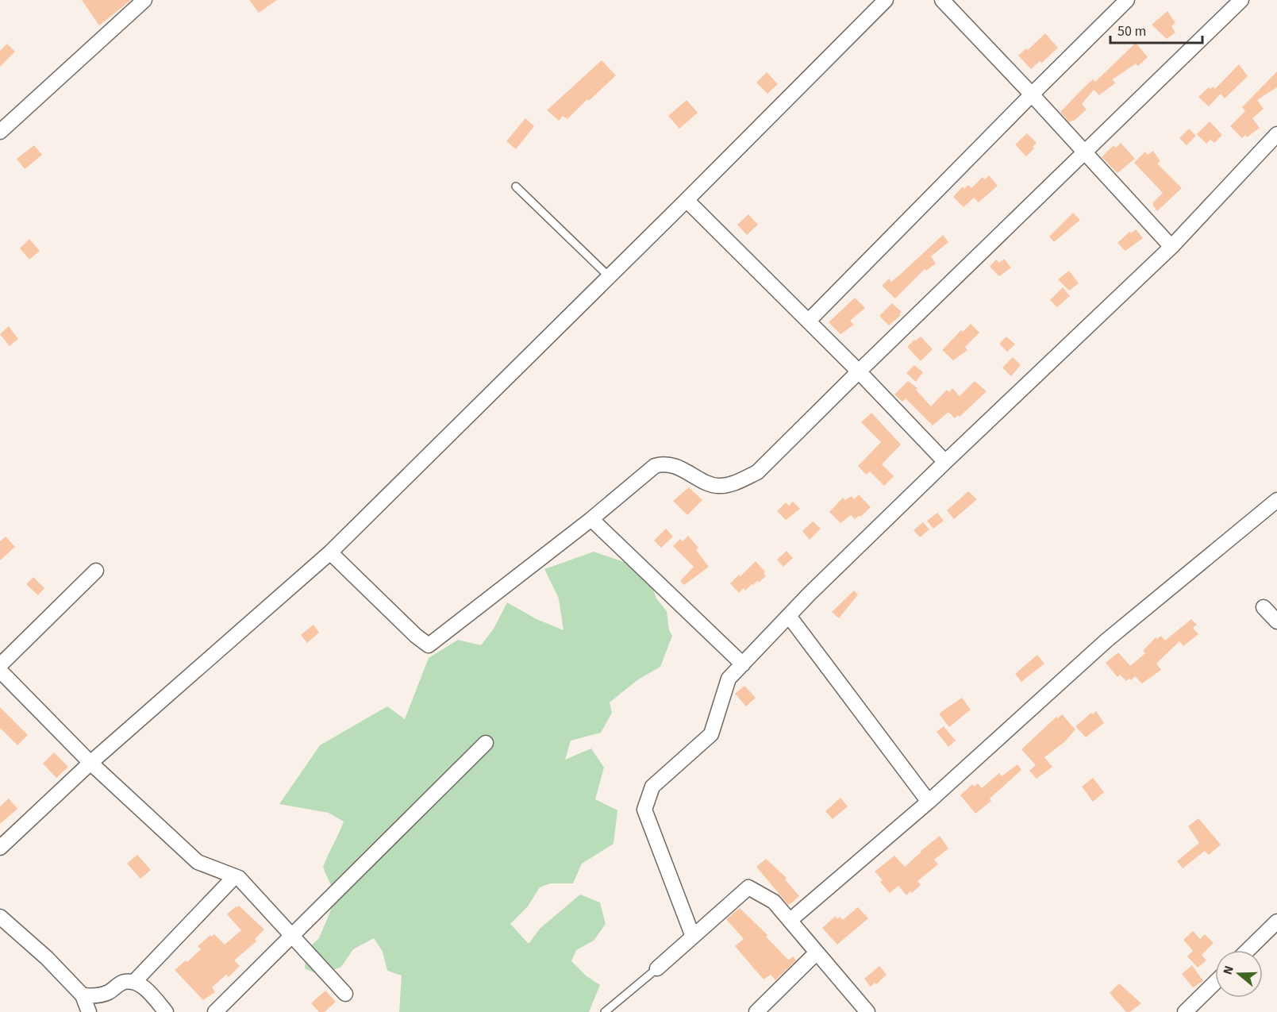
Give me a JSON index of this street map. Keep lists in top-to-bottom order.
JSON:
{
  "scale_bar": "50 m",
  "north": "left"
}
